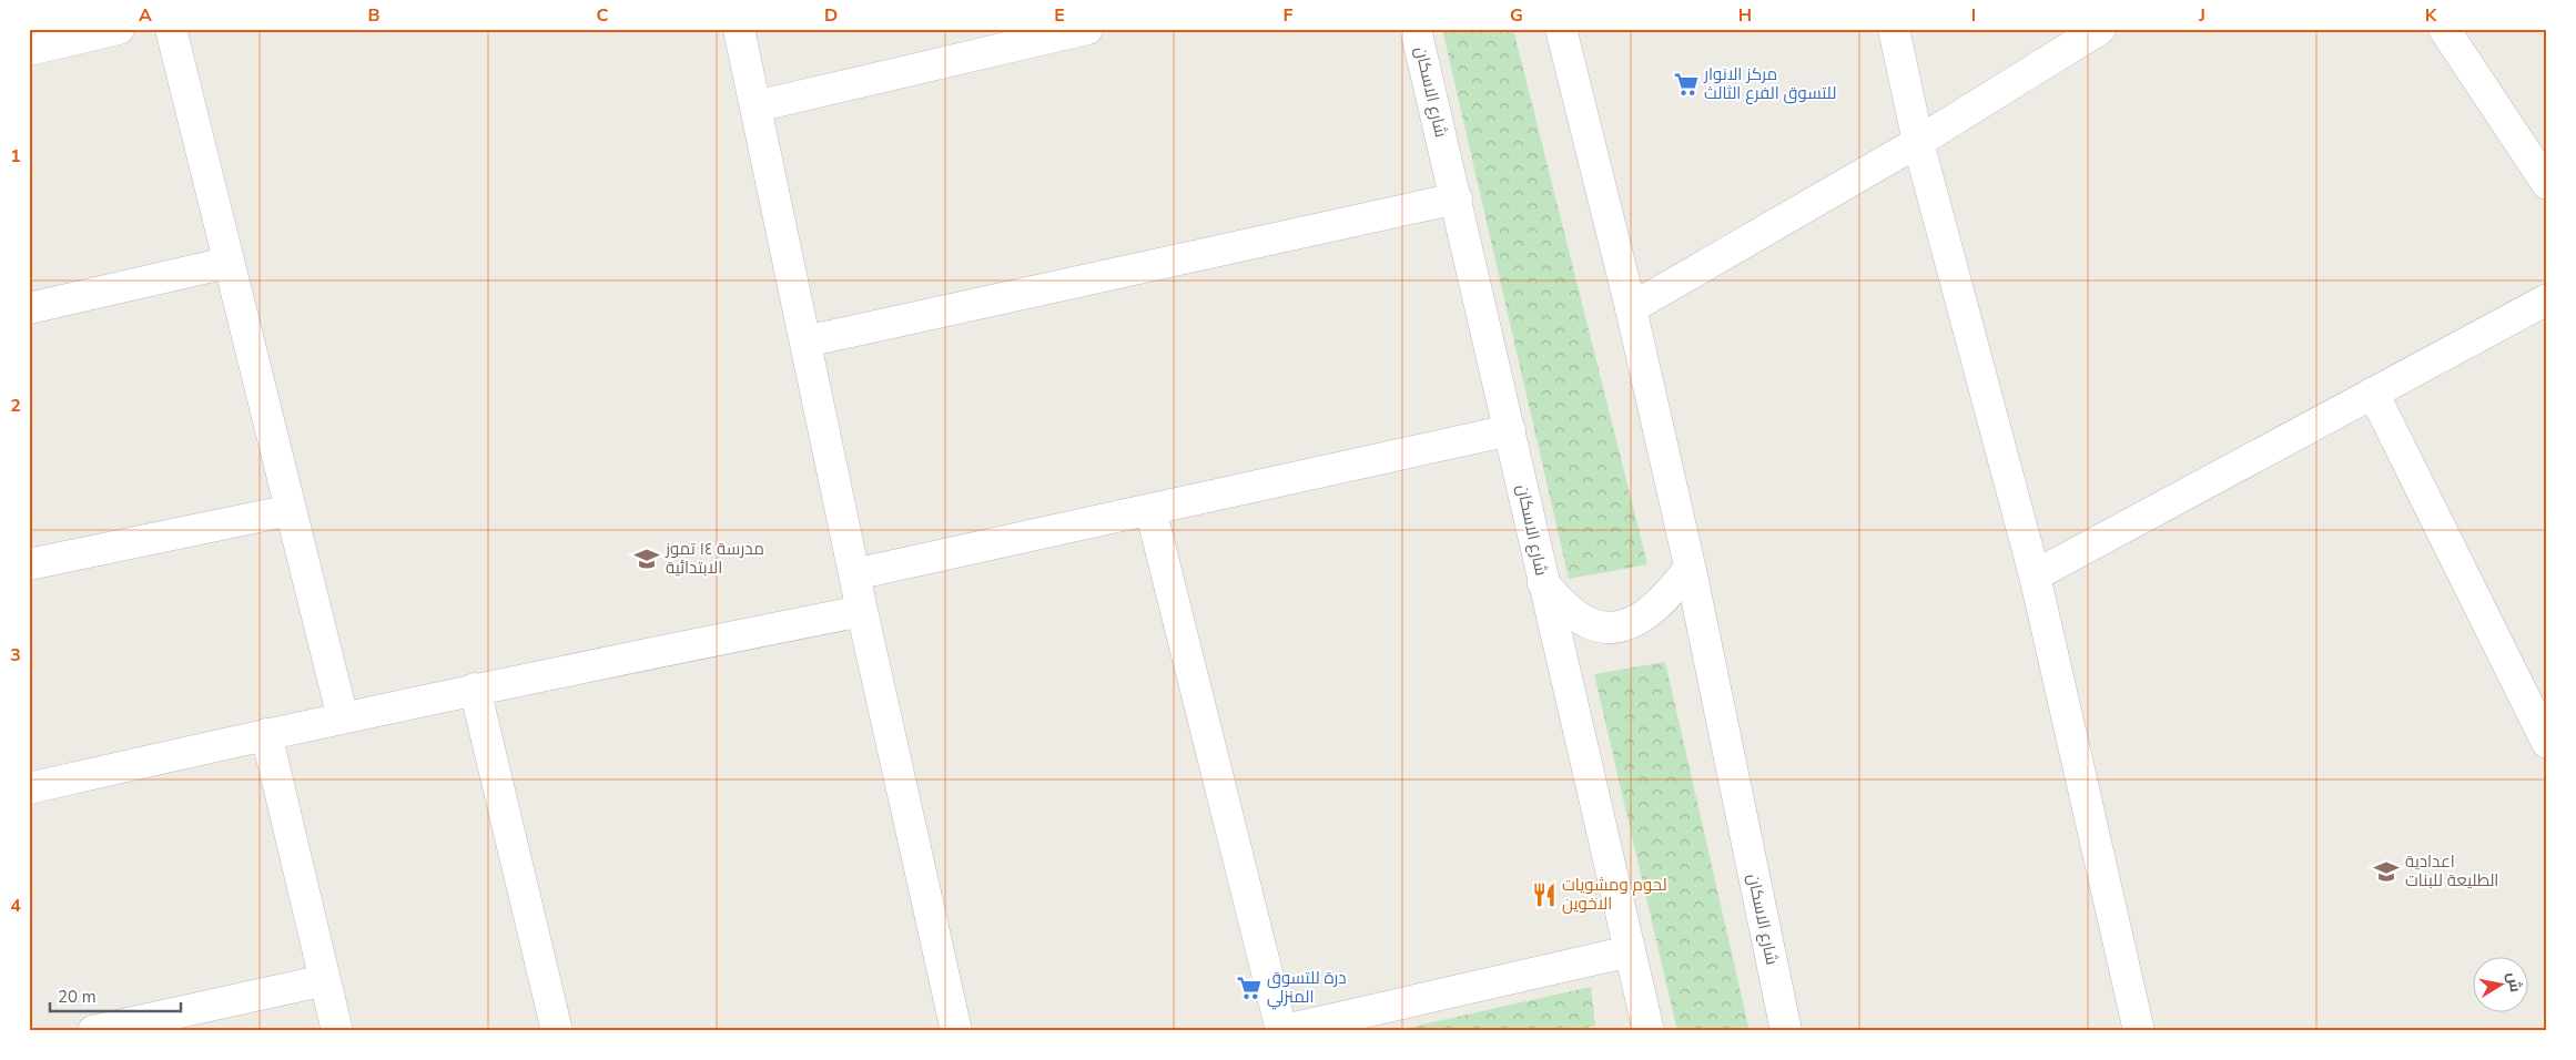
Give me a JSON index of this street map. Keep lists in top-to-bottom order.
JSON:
{
  "streets": {
    "street": ["شارع الاسكان"]
  },
  "places": {
    "supermarket": ["مركز الانوار للتسوق الفرع الثالث", "درة للتسوق المنزلي"],
    "school or university": ["مدرسة ١٤ تموز الابتدائية", "اعدادية الطليعة للبنات"],
    "restaurant": ["لحوم ومشويات الاخوين"]
  },
  "scale_bar": "20 m",
  "north": "right",
  "grid": {
    "columns": [
      "A",
      "B",
      "C",
      "D",
      "E",
      "F",
      "G",
      "H",
      "I",
      "J",
      "K"
    ],
    "rows": [
      "1",
      "2",
      "3",
      "4"
    ]
  }
}
